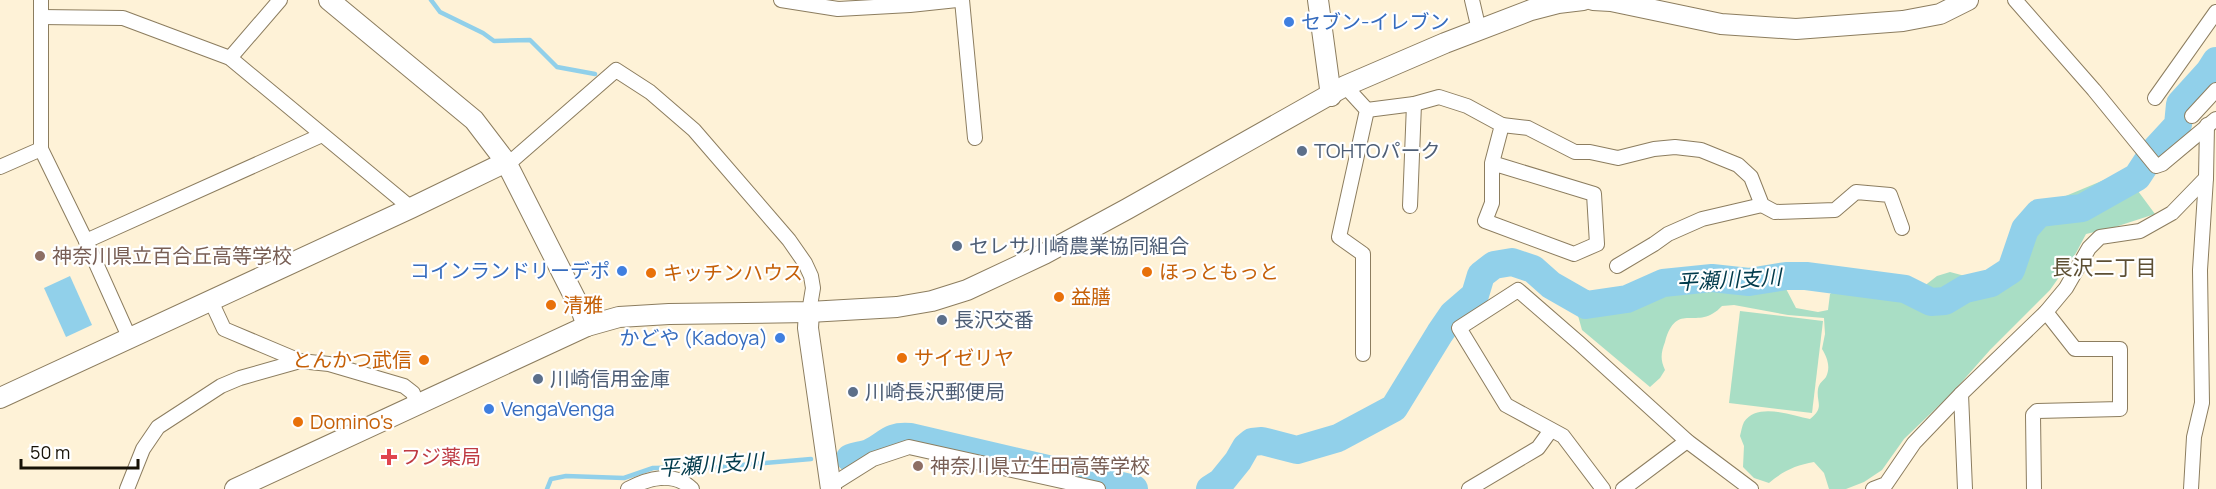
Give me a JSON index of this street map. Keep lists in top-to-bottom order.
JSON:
{
  "districts": ["長沢二丁目"],
  "water": ["平瀬川支川"],
  "places": {
    "other": [
      "セブン-イレブン",
      "TOHTOパーク",
      "セレサ川崎農業協同組合",
      "神奈川県立百合丘高等学校",
      "コインランドリーデポ",
      "ほっともっと",
      "キッチンハウス",
      "益膳",
      "清雅",
      "長沢交番",
      "かどや (Kadoya)",
      "サイゼリヤ",
      "とんかつ武信",
      "川崎信用金庫",
      "川崎長沢郵便局",
      "VengaVenga",
      "Domino's",
      "神奈川県立生田高等学校"
    ],
    "health": ["フジ薬局"]
  },
  "scale_bar": "50 m"
}
